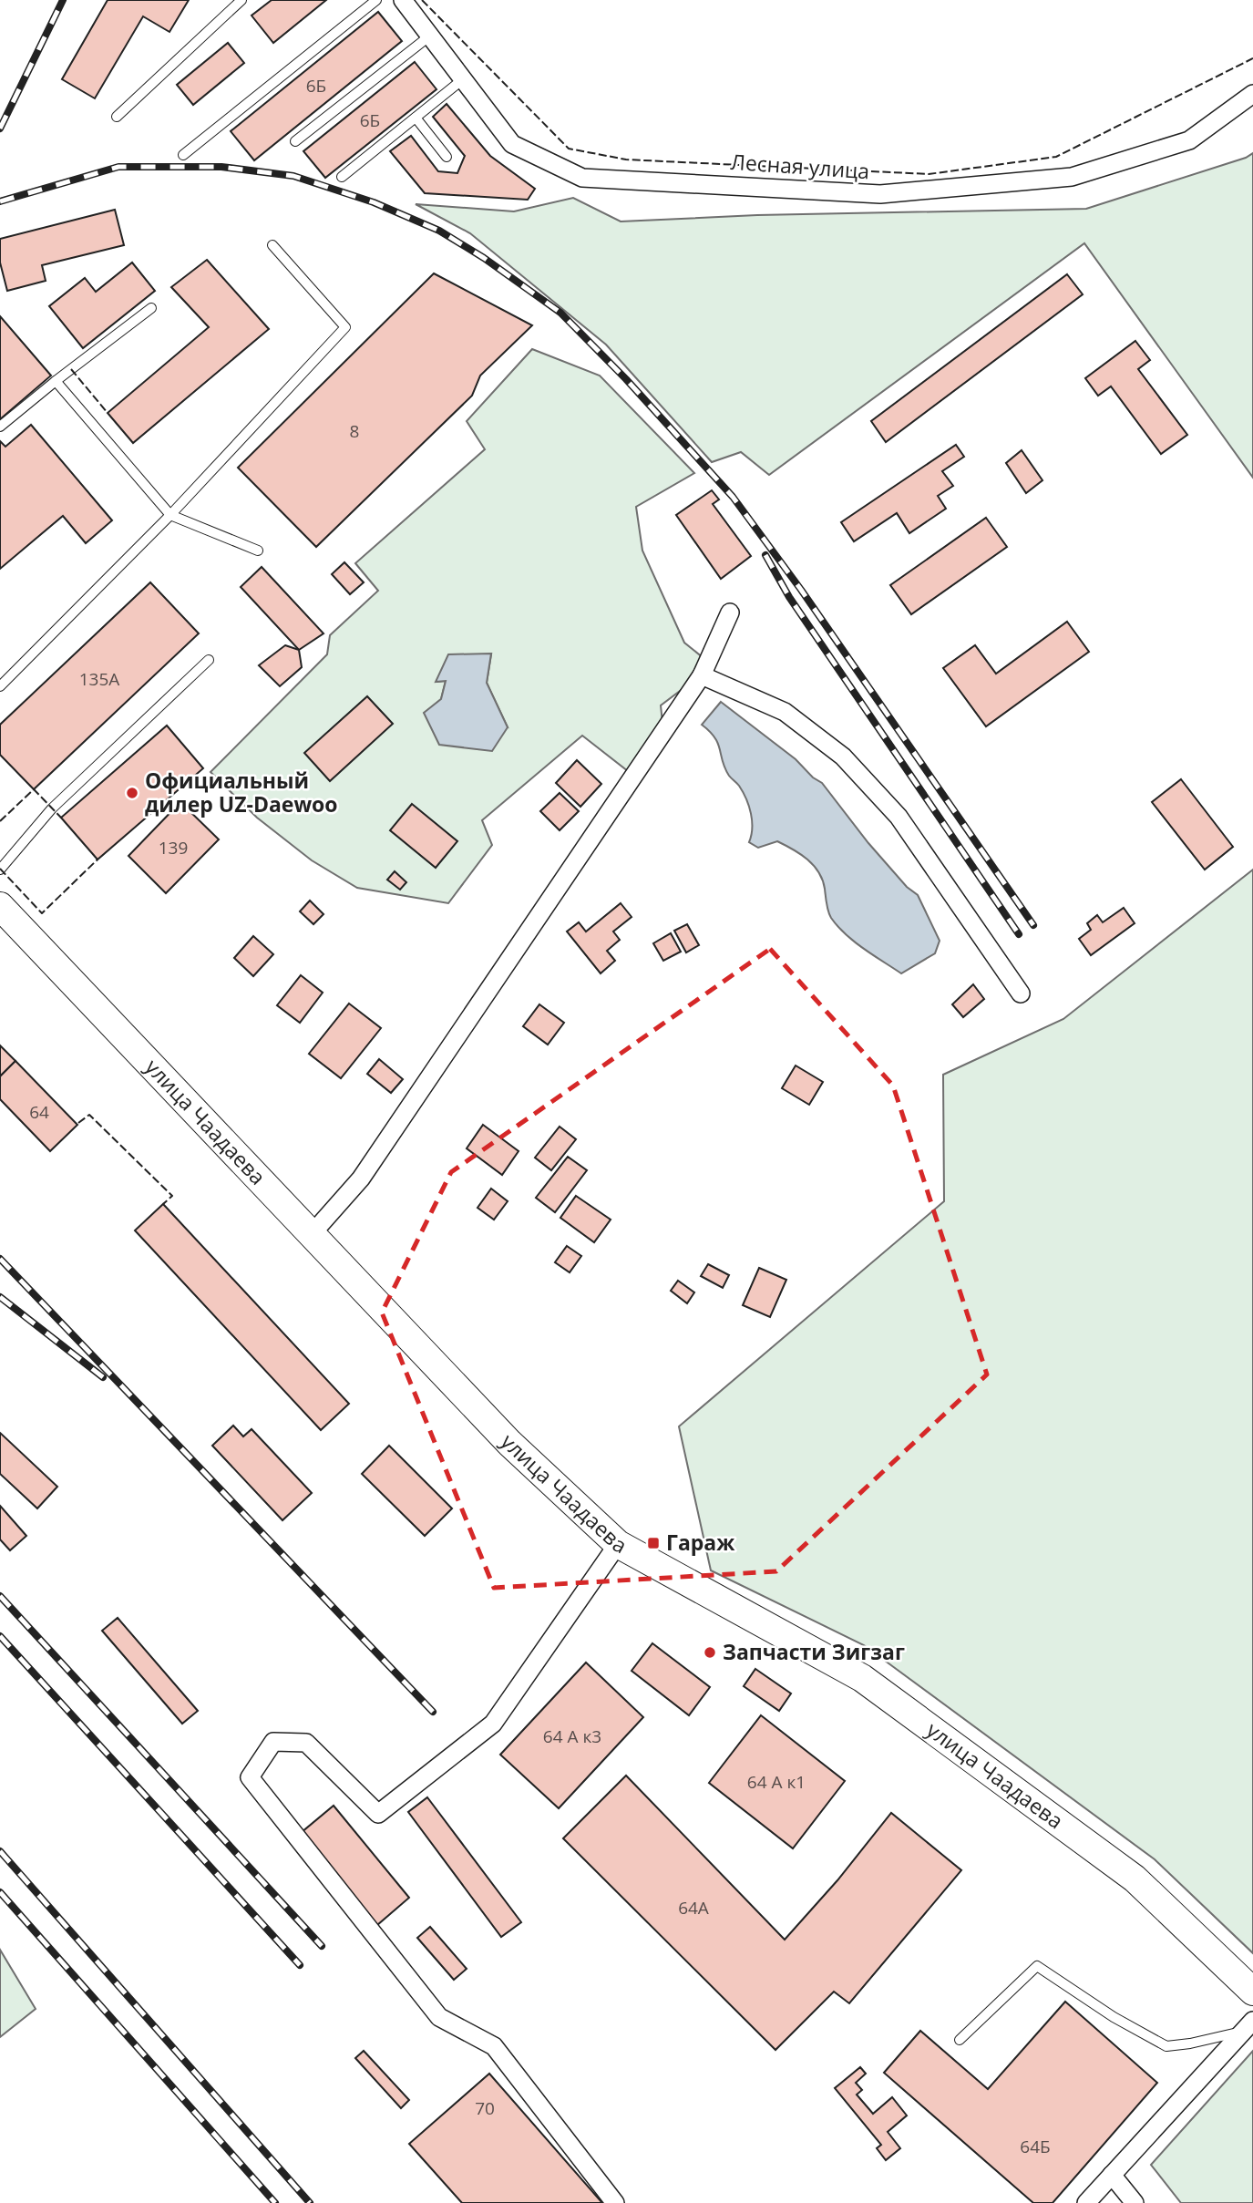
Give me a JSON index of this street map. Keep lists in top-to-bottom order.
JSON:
{
  "streets": {
    "main road": ["улица Чаадаева"],
    "street": ["Лесная улица"]
  },
  "places": {
    "other": ["Официальный дилер UZ-Daewoo", "Запчасти Зигзаг"],
    "transit": ["Гараж"]
  },
  "house_numbers": [
    "6Б",
    "6Б",
    "8",
    "135А",
    "139",
    "64",
    "64 А к3",
    "64 А к1",
    "64А",
    "70",
    "64Б"
  ]
}
